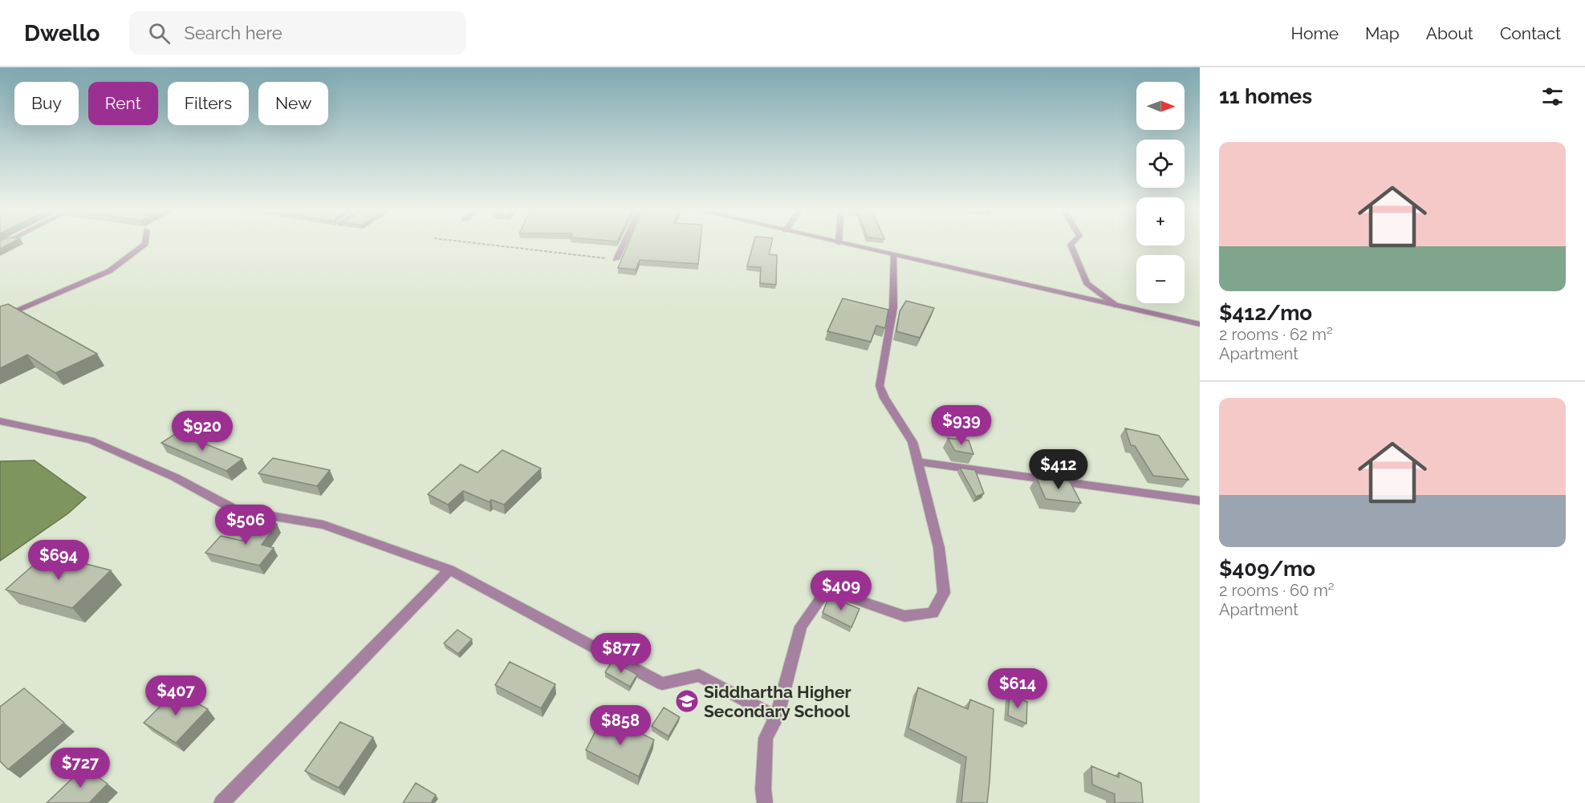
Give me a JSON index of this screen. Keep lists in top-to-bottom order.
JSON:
{
  "places": {
    "school or university": ["Siddhartha Higher Secondary School"]
  },
  "north": "right",
  "page": {
    "header": "Dwello",
    "search": "Search here",
    "nav": [
      "Home",
      "Map",
      "About",
      "Contact"
    ],
    "heading": "11 homes",
    "map_buttons": ["+", "−"],
    "chip": [
      "Buy",
      "Rent",
      "Filters",
      "New"
    ],
    "list": [
      {
        "name": "$412/mo",
        "note": "2 rooms · 62 m² · Apartment"
      },
      {
        "name": "$409/mo",
        "note": "2 rooms · 60 m² · Apartment"
      }
    ],
    "price": [
      "$939",
      "$920",
      "$412",
      "$506",
      "$694",
      "$409",
      "$877",
      "$614",
      "$407",
      "$858",
      "$727"
    ]
  }
}
